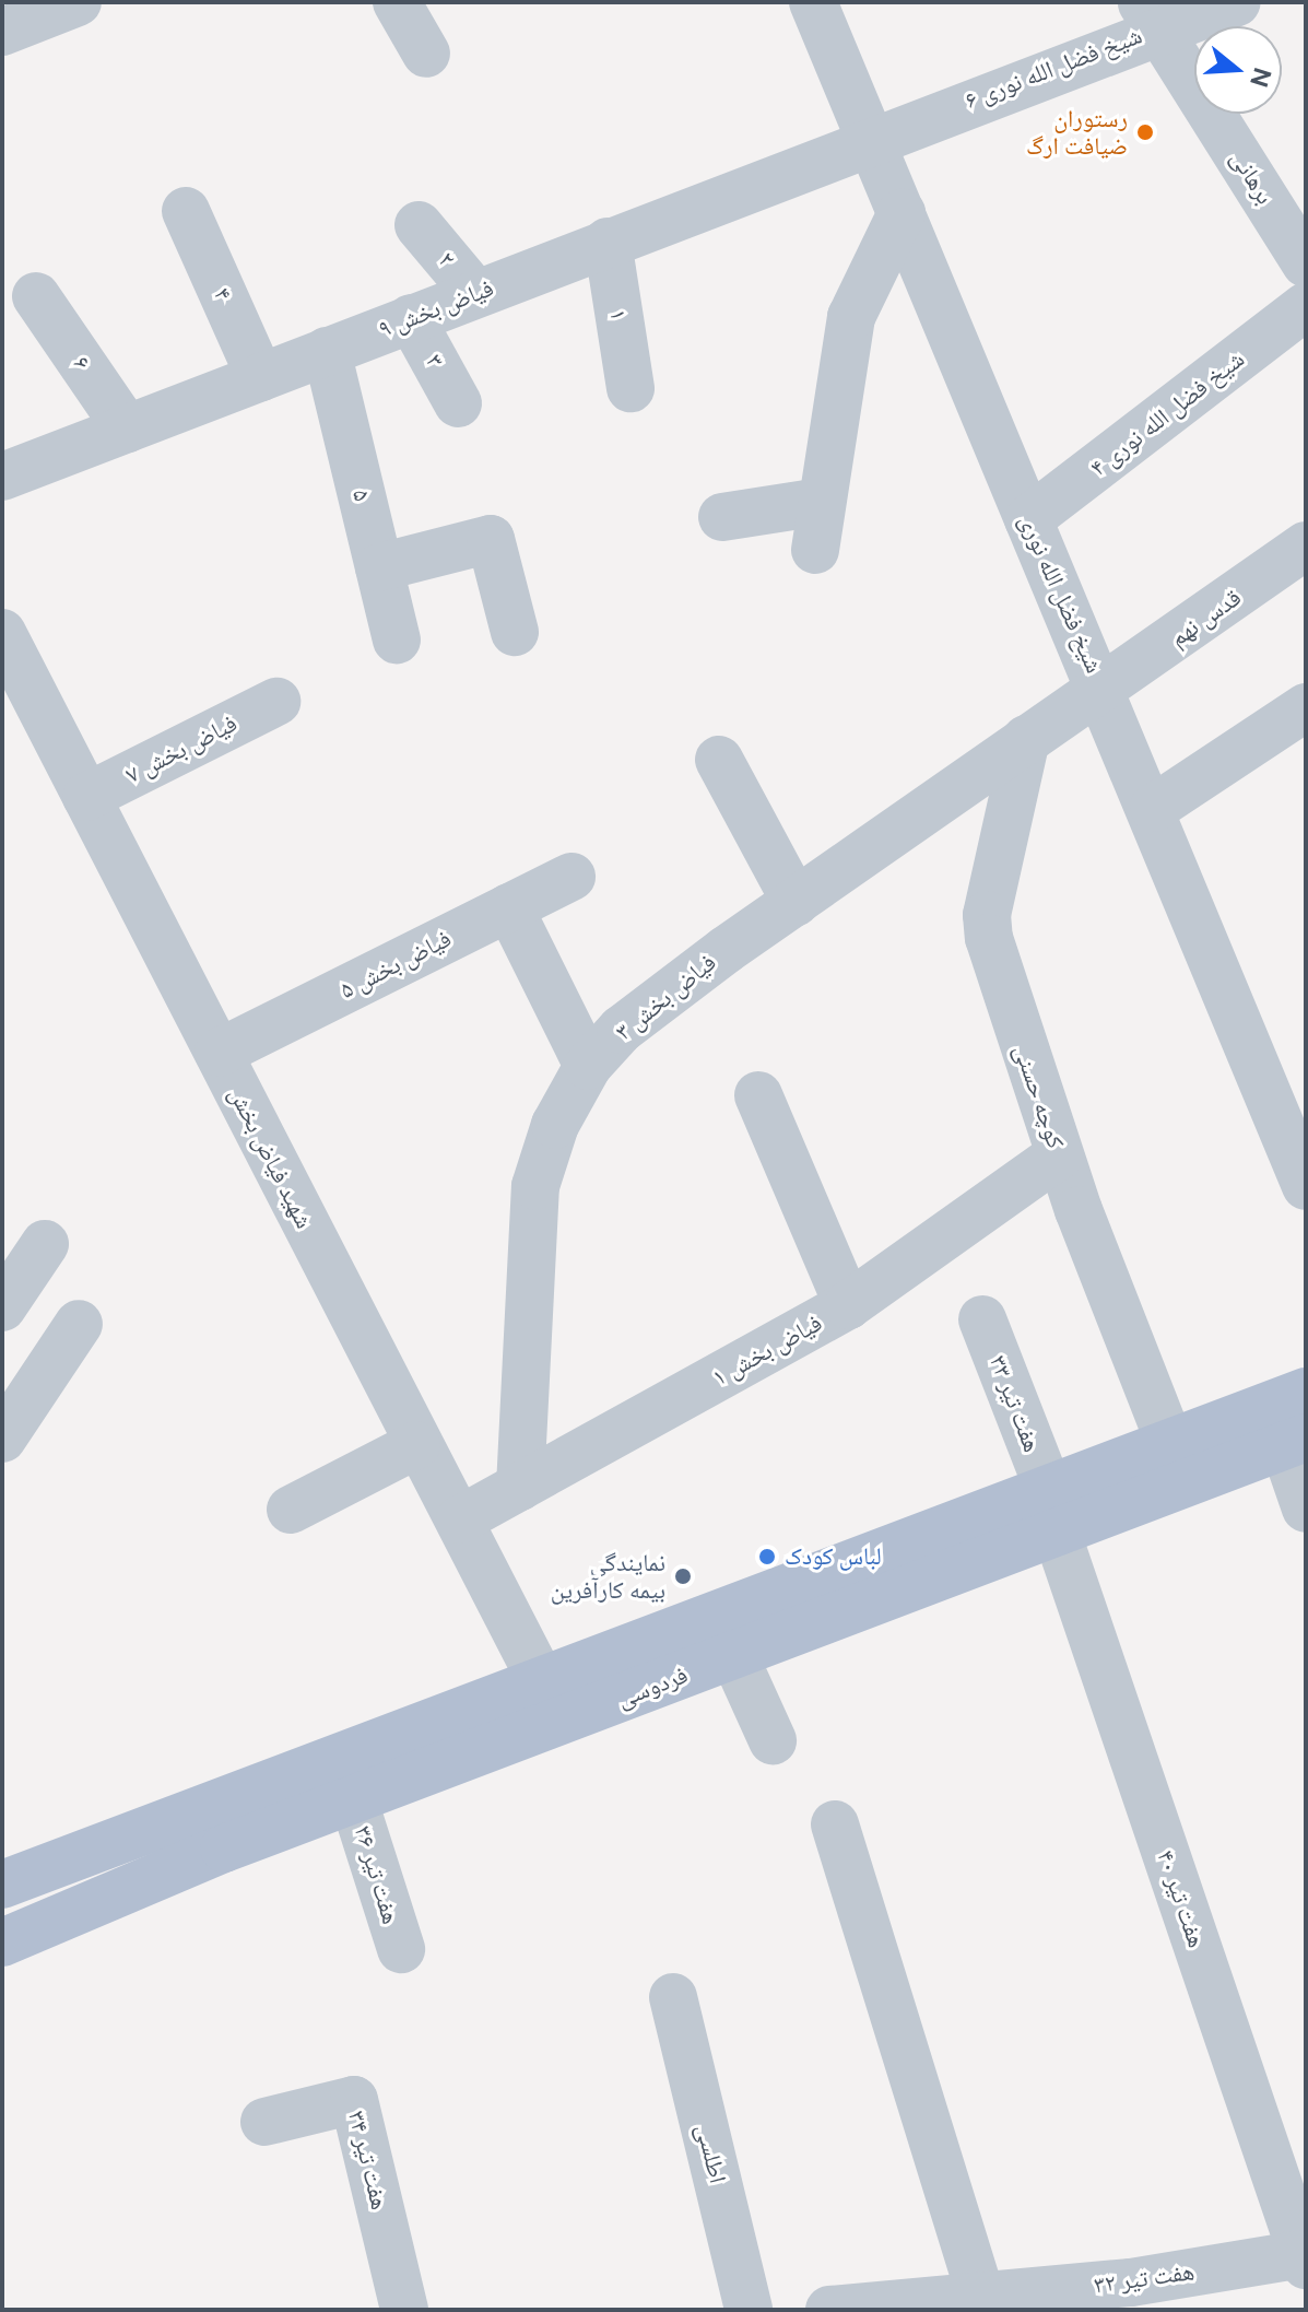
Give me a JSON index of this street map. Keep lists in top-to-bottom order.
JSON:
{
  "streets": {
    "main road": ["فردوسی"],
    "street": [
      "شیخ فضل الله نوری ۶",
      "برهانی",
      "۲",
      "۴",
      "فیاض بخش ۹",
      "۱",
      "۳",
      "۶",
      "شیخ فضل الله نوری ۴",
      "۵",
      "شیخ فضل الله نوری",
      "قدس نهم",
      "فیاض بخش ۷",
      "فیاض بخش ۵",
      "فیاض بخش ۳",
      "کوچه حسنی",
      "شهید فیاض بخش",
      "فیاض بخش ۱",
      "هفت تیر ۳۳",
      "هفت تیر ۳۶",
      "هفت تیر ۴۰",
      "اطلسی",
      "هفت تیر ۳۴",
      "هفت تیر ۳۲"
    ]
  },
  "crossings": [
    ["شیخ فضل الله نوری ۶", "برهانی"],
    ["شیخ فضل الله نوری ۶", "فیاض بخش ۹"],
    ["شیخ فضل الله نوری ۶", "شیخ فضل الله نوری"],
    ["۲", "فیاض بخش ۹"],
    ["۴", "فیاض بخش ۹"],
    ["فیاض بخش ۹", "۱"],
    ["فیاض بخش ۹", "۳"],
    ["فیاض بخش ۹", "۶"],
    ["فیاض بخش ۹", "۵"],
    ["فیاض بخش ۹", "شیخ فضل الله نوری"],
    ["شیخ فضل الله نوری ۴", "شیخ فضل الله نوری"],
    ["شیخ فضل الله نوری", "قدس نهم"],
    ["شیخ فضل الله نوری", "فیاض بخش ۳"],
    ["قدس نهم", "فیاض بخش ۳"],
    ["فیاض بخش ۷", "شهید فیاض بخش"],
    ["فیاض بخش ۵", "شهید فیاض بخش"],
    ["فیاض بخش ۳", "کوچه حسنی"],
    ["فیاض بخش ۳", "فیاض بخش ۱"],
    ["کوچه حسنی", "فیاض بخش ۱"],
    ["کوچه حسنی", "فردوسی"],
    ["شهید فیاض بخش", "فیاض بخش ۱"],
    ["شهید فیاض بخش", "فردوسی"],
    ["هفت تیر ۳۳", "فردوسی"],
    ["هفت تیر ۳۳", "هفت تیر ۴۰"],
    ["فردوسی", "هفت تیر ۳۶"],
    ["فردوسی", "هفت تیر ۴۰"],
    ["هفت تیر ۴۰", "هفت تیر ۳۲"]
  ],
  "places": ["رستوران ضیافت ارگ", "لباس کودک", "نمایندگی بیمه کارآفرین"],
  "north": "right"
}
